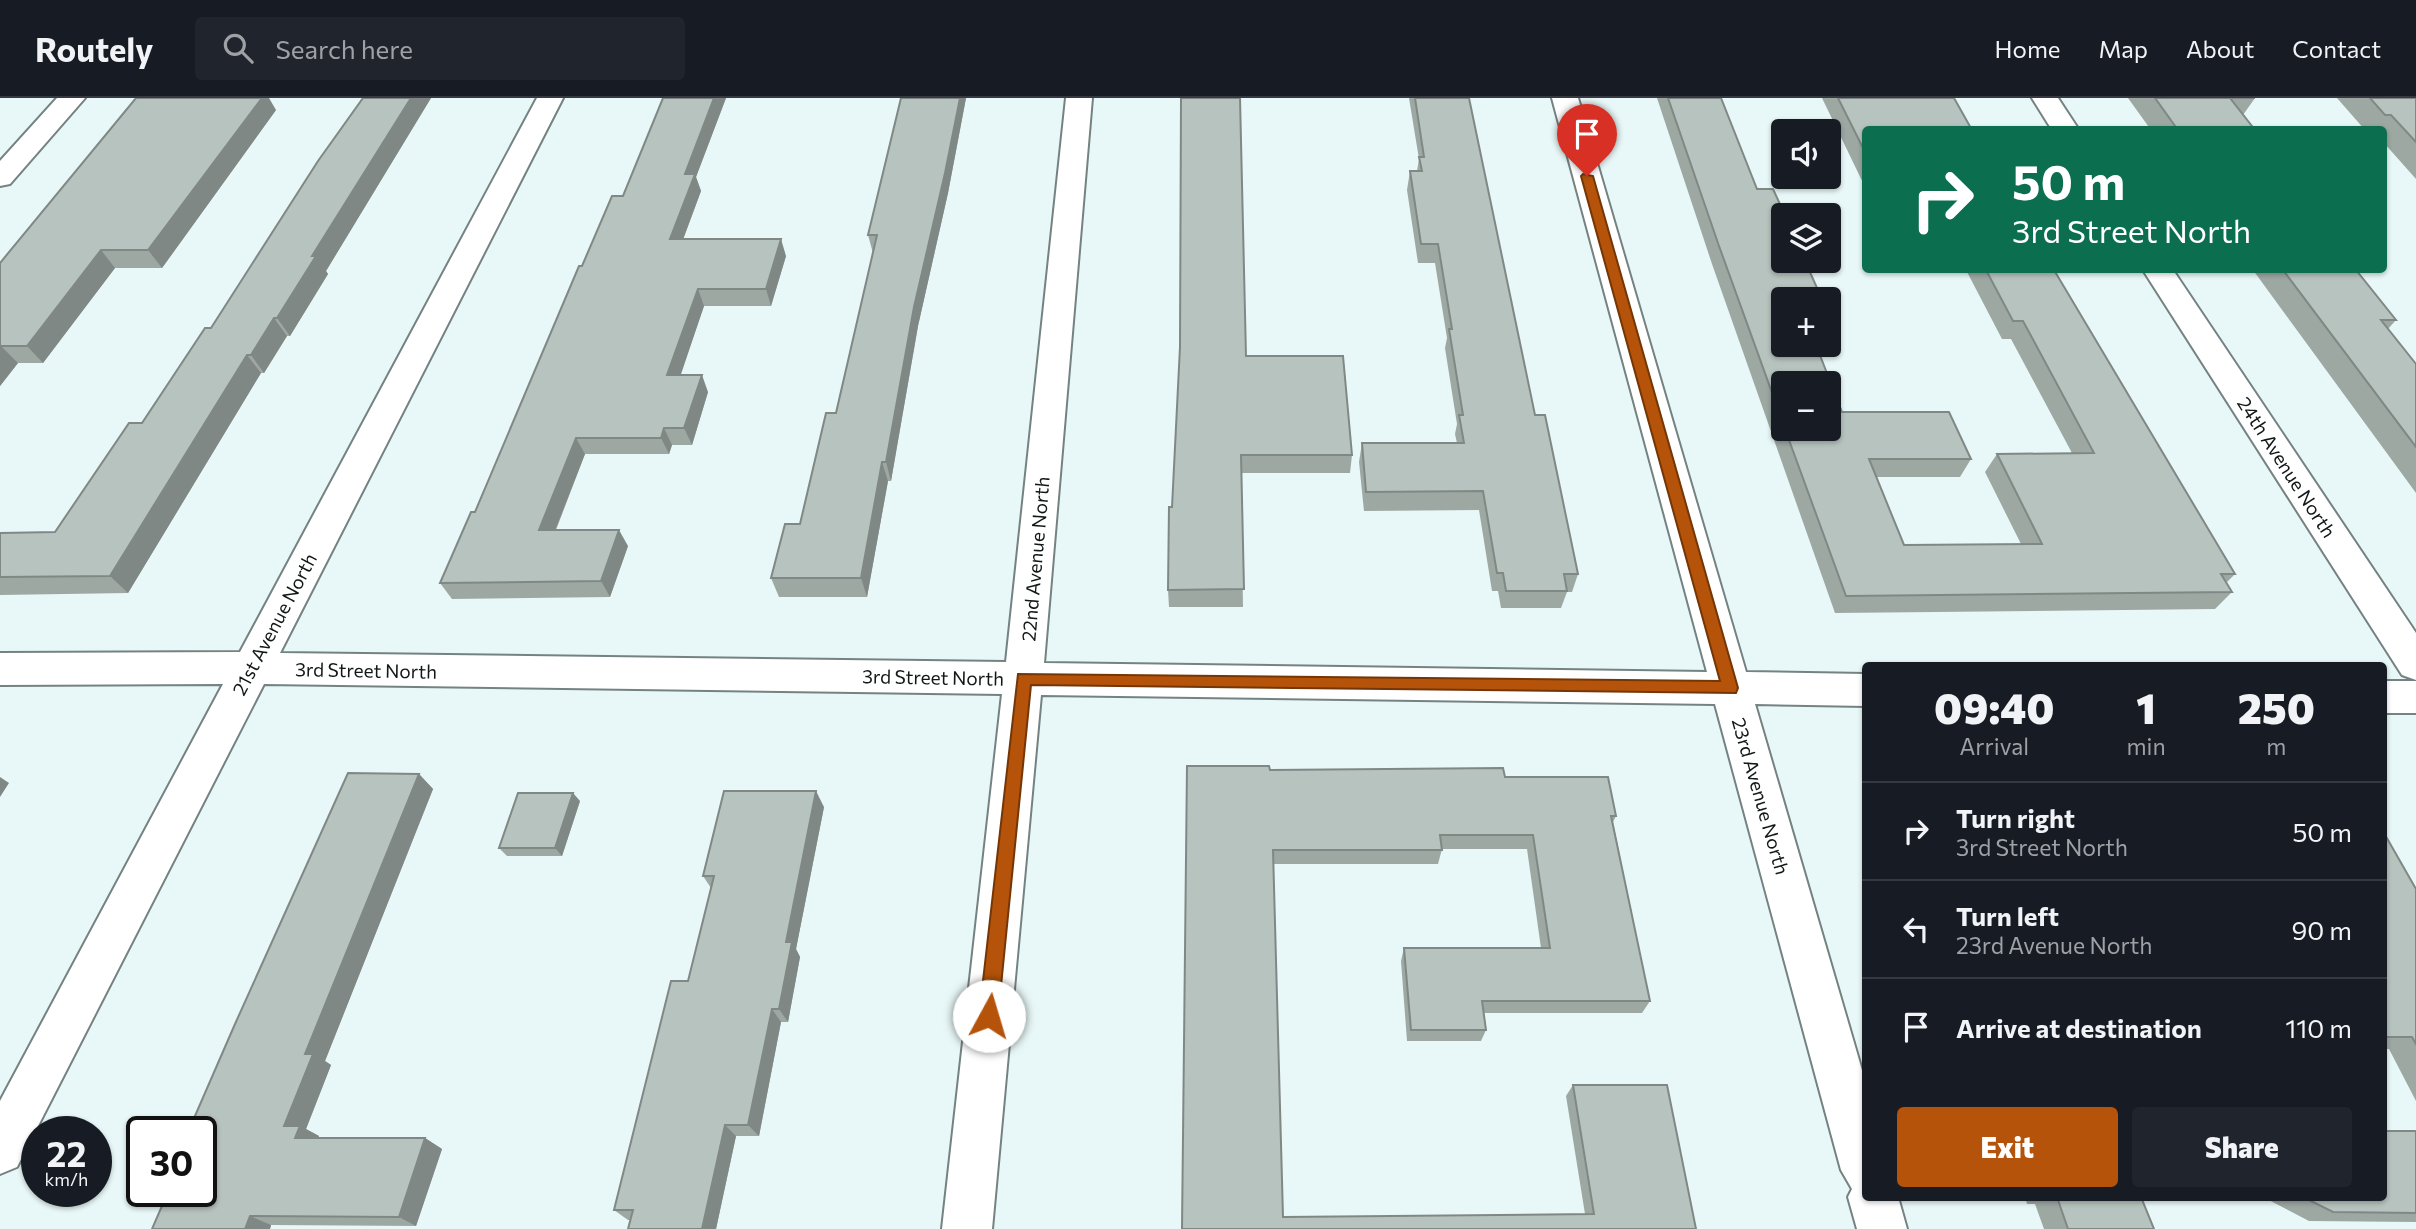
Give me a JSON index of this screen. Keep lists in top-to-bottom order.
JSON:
{
  "streets": {
    "street": [
      "24th Avenue North",
      "22nd Avenue North",
      "21st Avenue North",
      "3rd Street North",
      "23rd Avenue North"
    ]
  },
  "crossings": [
    ["22nd Avenue North", "3rd Street North"],
    ["21st Avenue North", "3rd Street North"],
    ["3rd Street North", "23rd Avenue North"]
  ],
  "page": {
    "header": "Routely",
    "search": "Search here",
    "nav": [
      "Home",
      "Map",
      "About",
      "Contact"
    ],
    "map_buttons": ["+", "−"],
    "turn": ["50 m", "3rd Street North"],
    "eta": [
      "09:40",
      "Arrival",
      "1",
      "min",
      "250",
      "m"
    ],
    "list": [
      {
        "name": "Turn right",
        "note": "3rd Street North",
        "value": "50 m"
      },
      {
        "name": "Turn left",
        "note": "23rd Avenue North",
        "value": "90 m"
      },
      {
        "name": "Arrive at destination",
        "value": "110 m"
      }
    ],
    "buttons": ["Exit", "Share"],
    "speed": "22 km/h",
    "limit": "30"
  }
}
